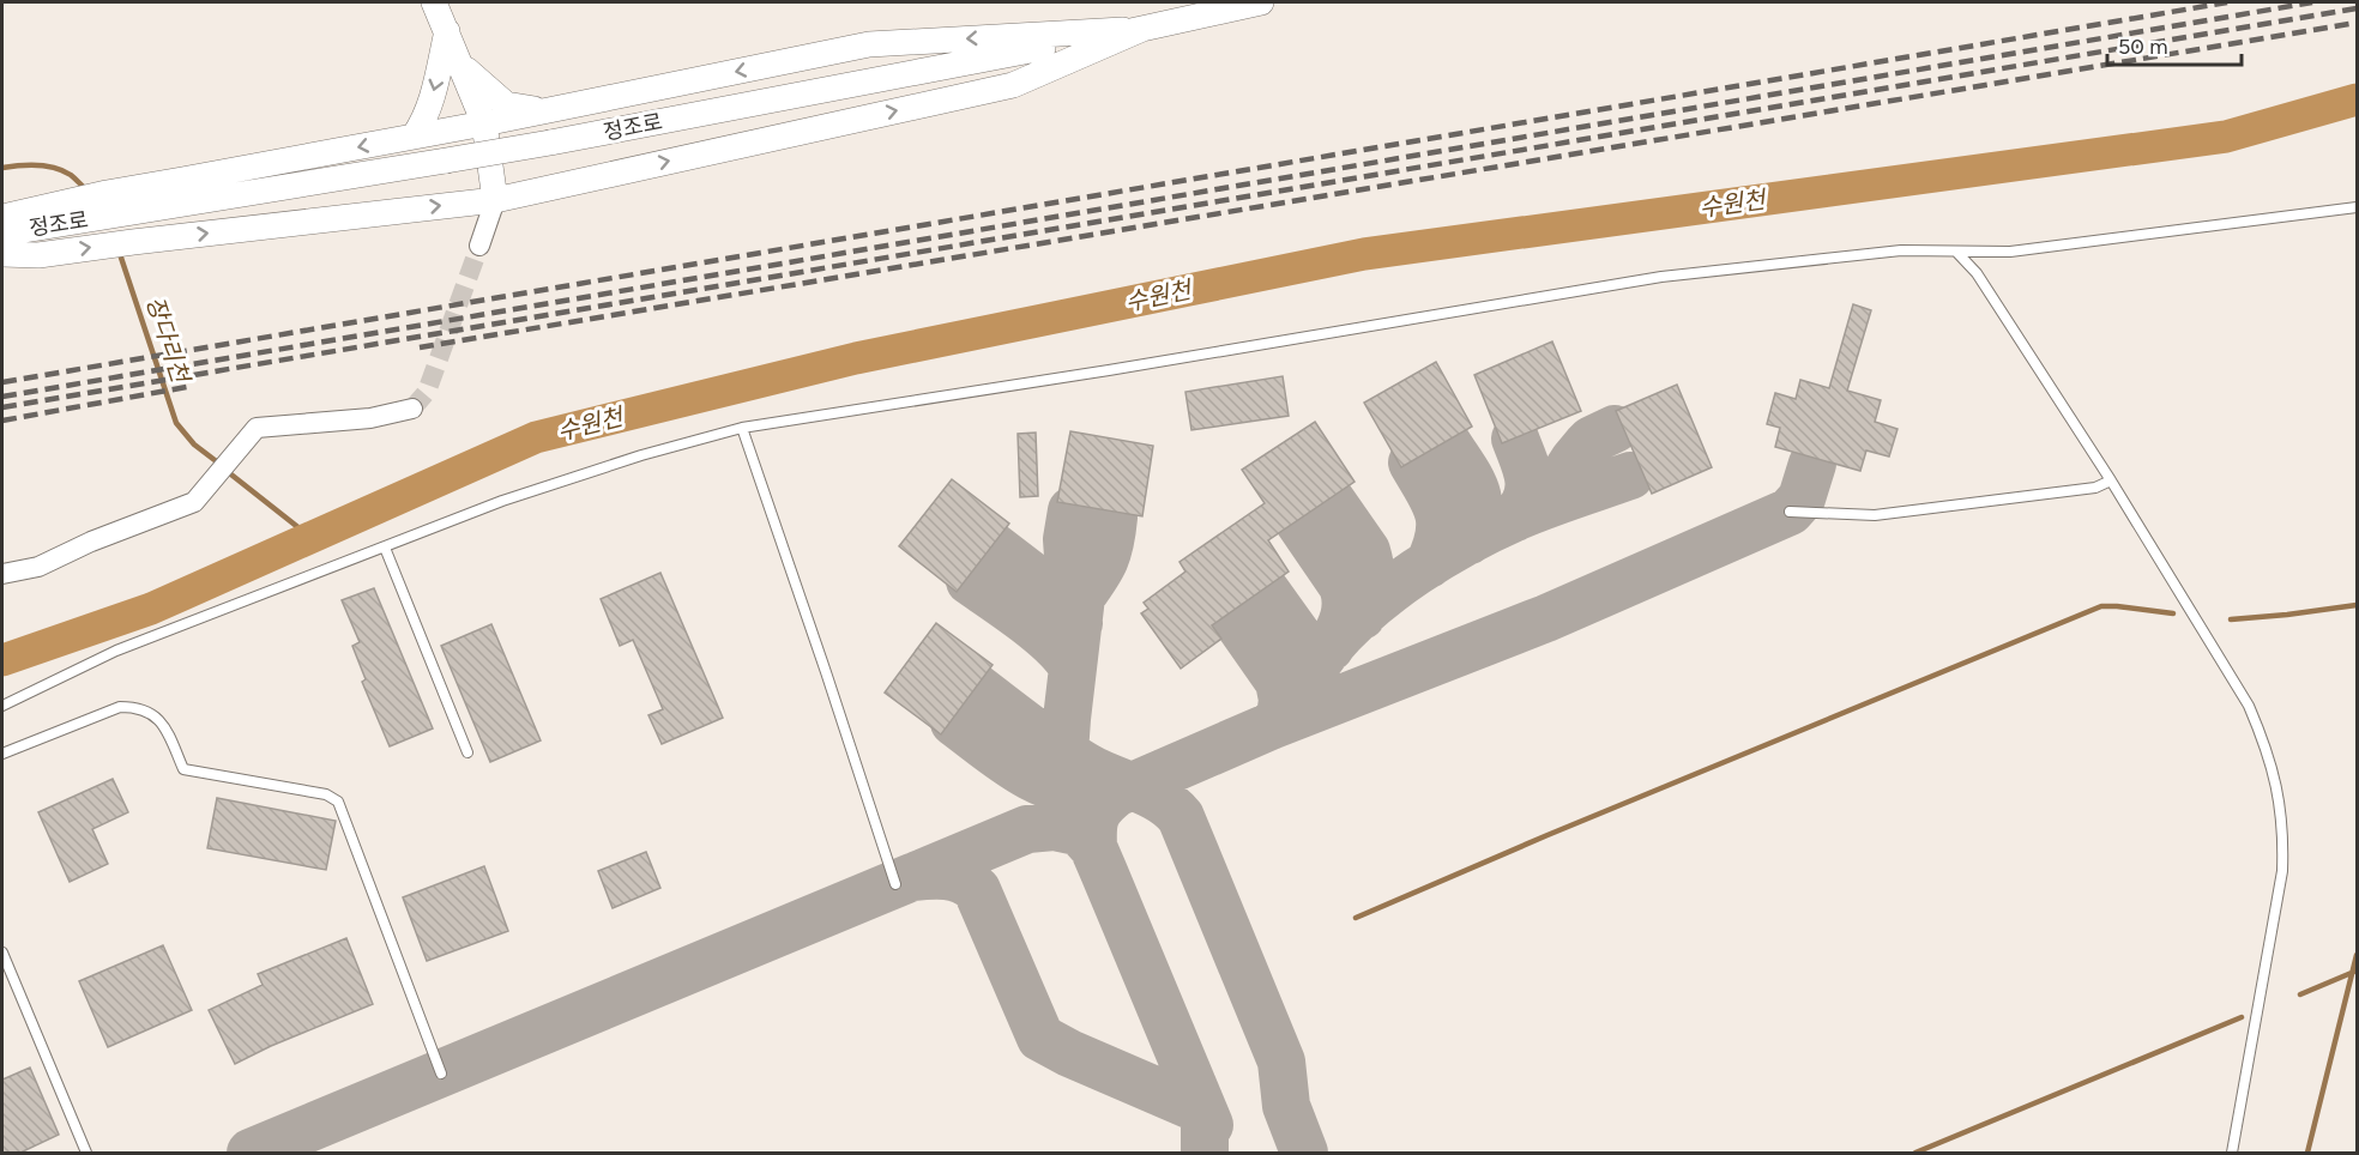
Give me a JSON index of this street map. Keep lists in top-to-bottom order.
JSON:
{
  "streets": {
    "street": ["정조로"]
  },
  "water": ["수원천", "장다리천"],
  "scale_bar": "50 m"
}
